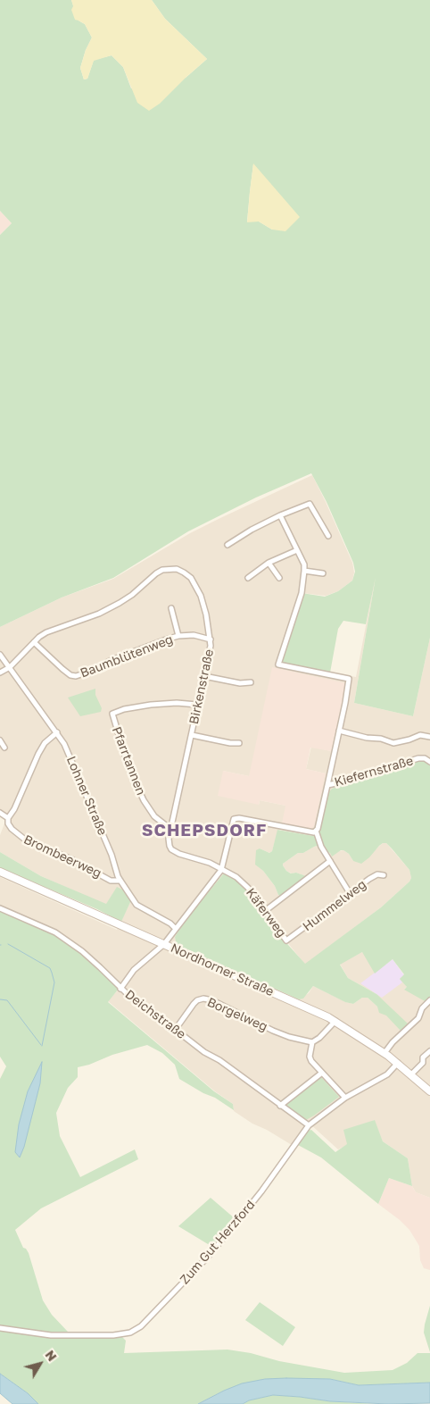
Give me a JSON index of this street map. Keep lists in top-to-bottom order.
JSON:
{
  "streets": {
    "main road": ["Nordhorner Straße"],
    "street": [
      "Baumblütenweg",
      "Birkenstraße",
      "Pfarrtannen",
      "Kiefernstraße",
      "Lohner Straße",
      "Brombeerweg",
      "Hummelweg",
      "Käferweg",
      "Deichstraße",
      "Borgelweg",
      "Zum Gut Herzford"
    ]
  },
  "crossings": [
    ["Baumblütenweg", "Birkenstraße"],
    ["Birkenstraße", "Pfarrtannen"],
    ["Birkenstraße", "Lohner Straße"],
    ["Birkenstraße", "Käferweg"],
    ["Lohner Straße", "Brombeerweg"],
    ["Hummelweg", "Käferweg"],
    ["Nordhorner Straße", "Zum Gut Herzford"],
    ["Deichstraße", "Borgelweg"],
    ["Deichstraße", "Zum Gut Herzford"]
  ],
  "districts": ["SCHEPSDORF"],
  "north": "top right"
}
